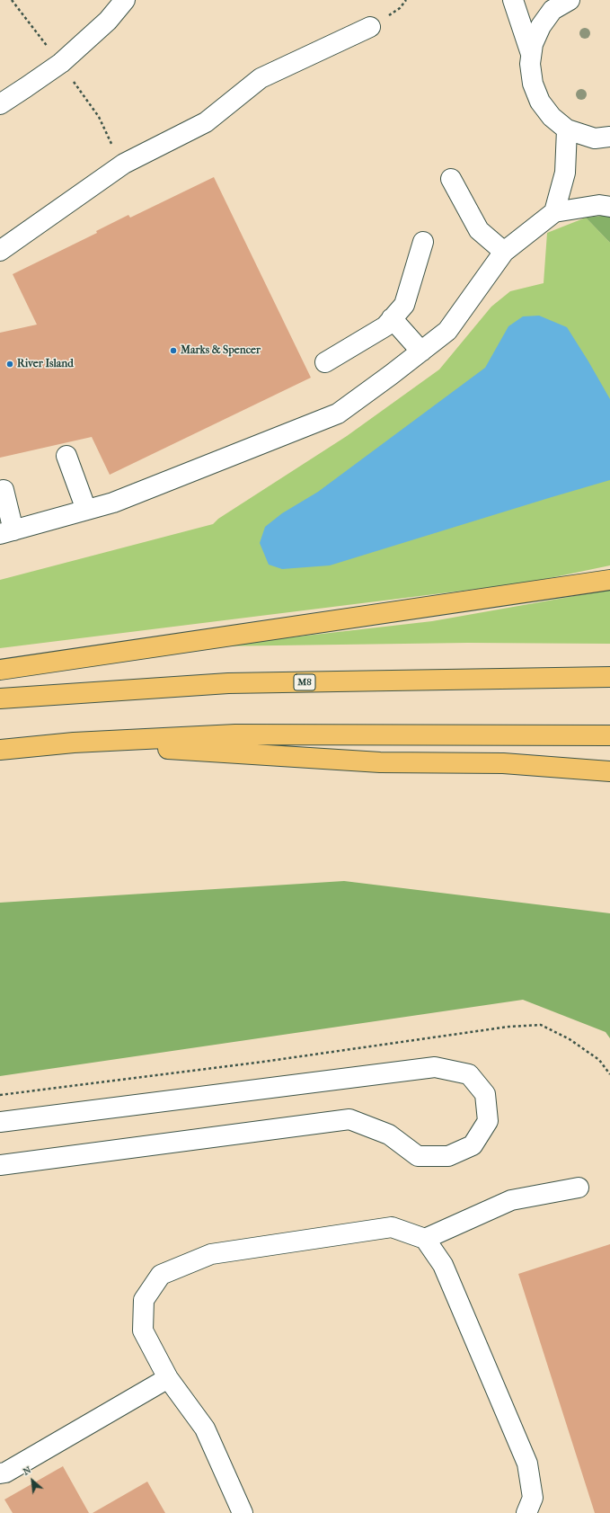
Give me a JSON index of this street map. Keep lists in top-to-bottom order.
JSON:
{
  "streets": {
    "highway": ["M8"]
  },
  "places": ["Marks & Spencer", "River Island"],
  "north": "top left"
}
